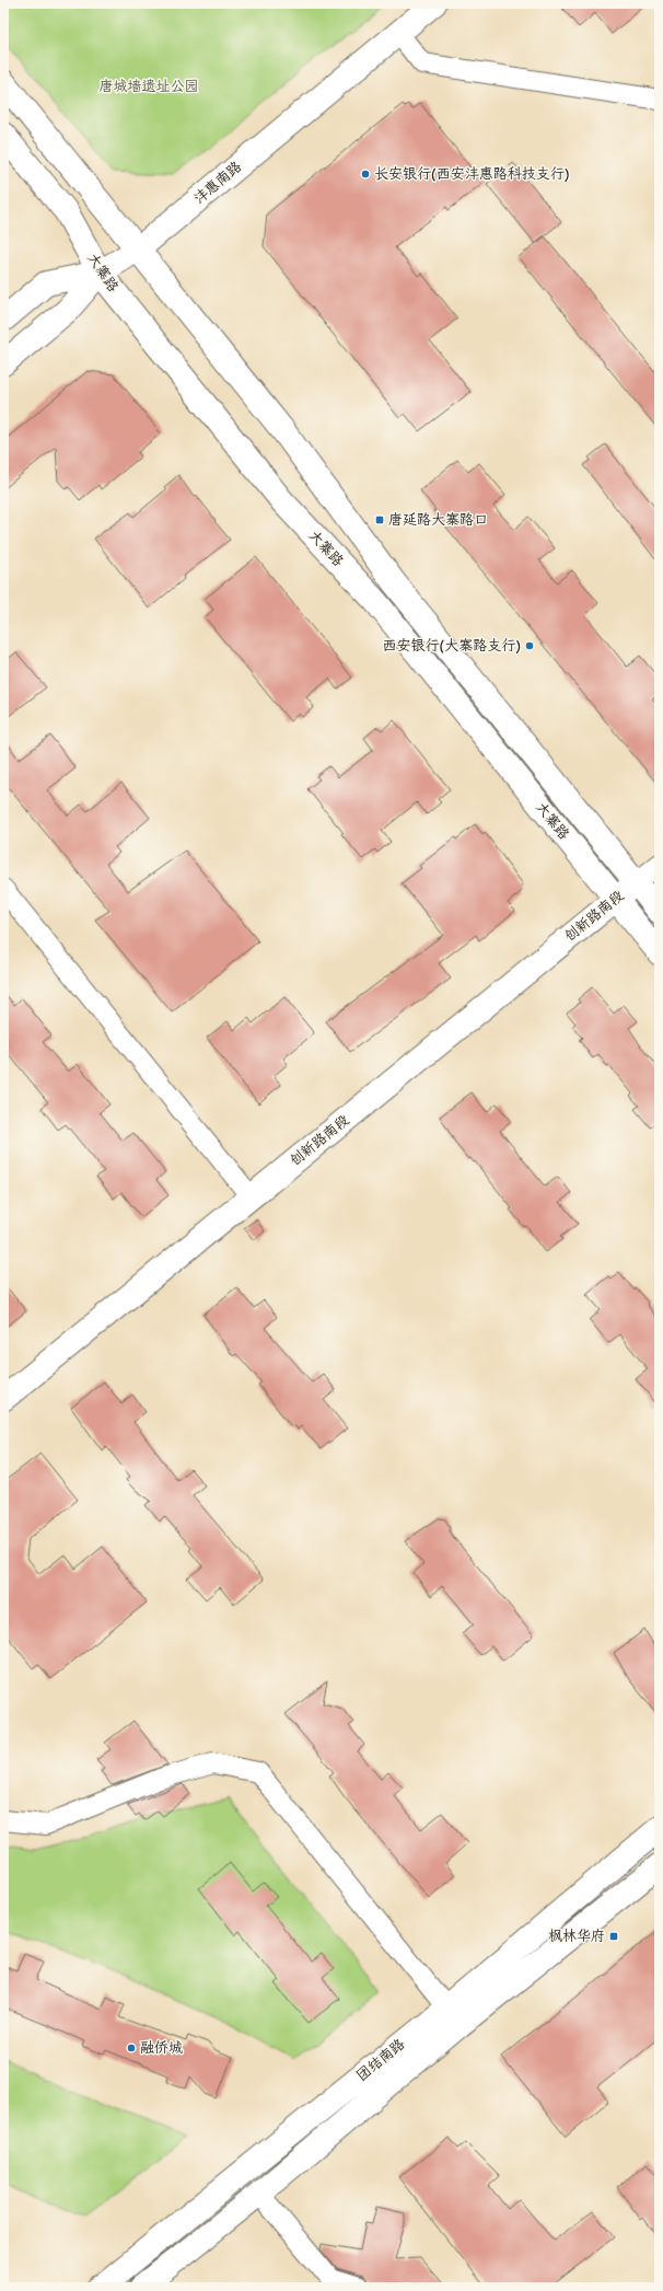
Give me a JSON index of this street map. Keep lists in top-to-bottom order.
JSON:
{
  "streets": {
    "main road": [
      "沣惠南路",
      "大寨路",
      "创新路南段",
      "团结南路"
    ]
  },
  "crossings": [
    ["沣惠南路", "大寨路"],
    ["大寨路", "创新路南段"]
  ],
  "parks": ["唐城墙遗址公园"],
  "places": {
    "other": ["长安银行(西安沣惠路科技支行)", "西安银行(大寨路支行)", "融侨城"],
    "transit": ["唐延路大寨路口", "枫林华府"]
  }
}
